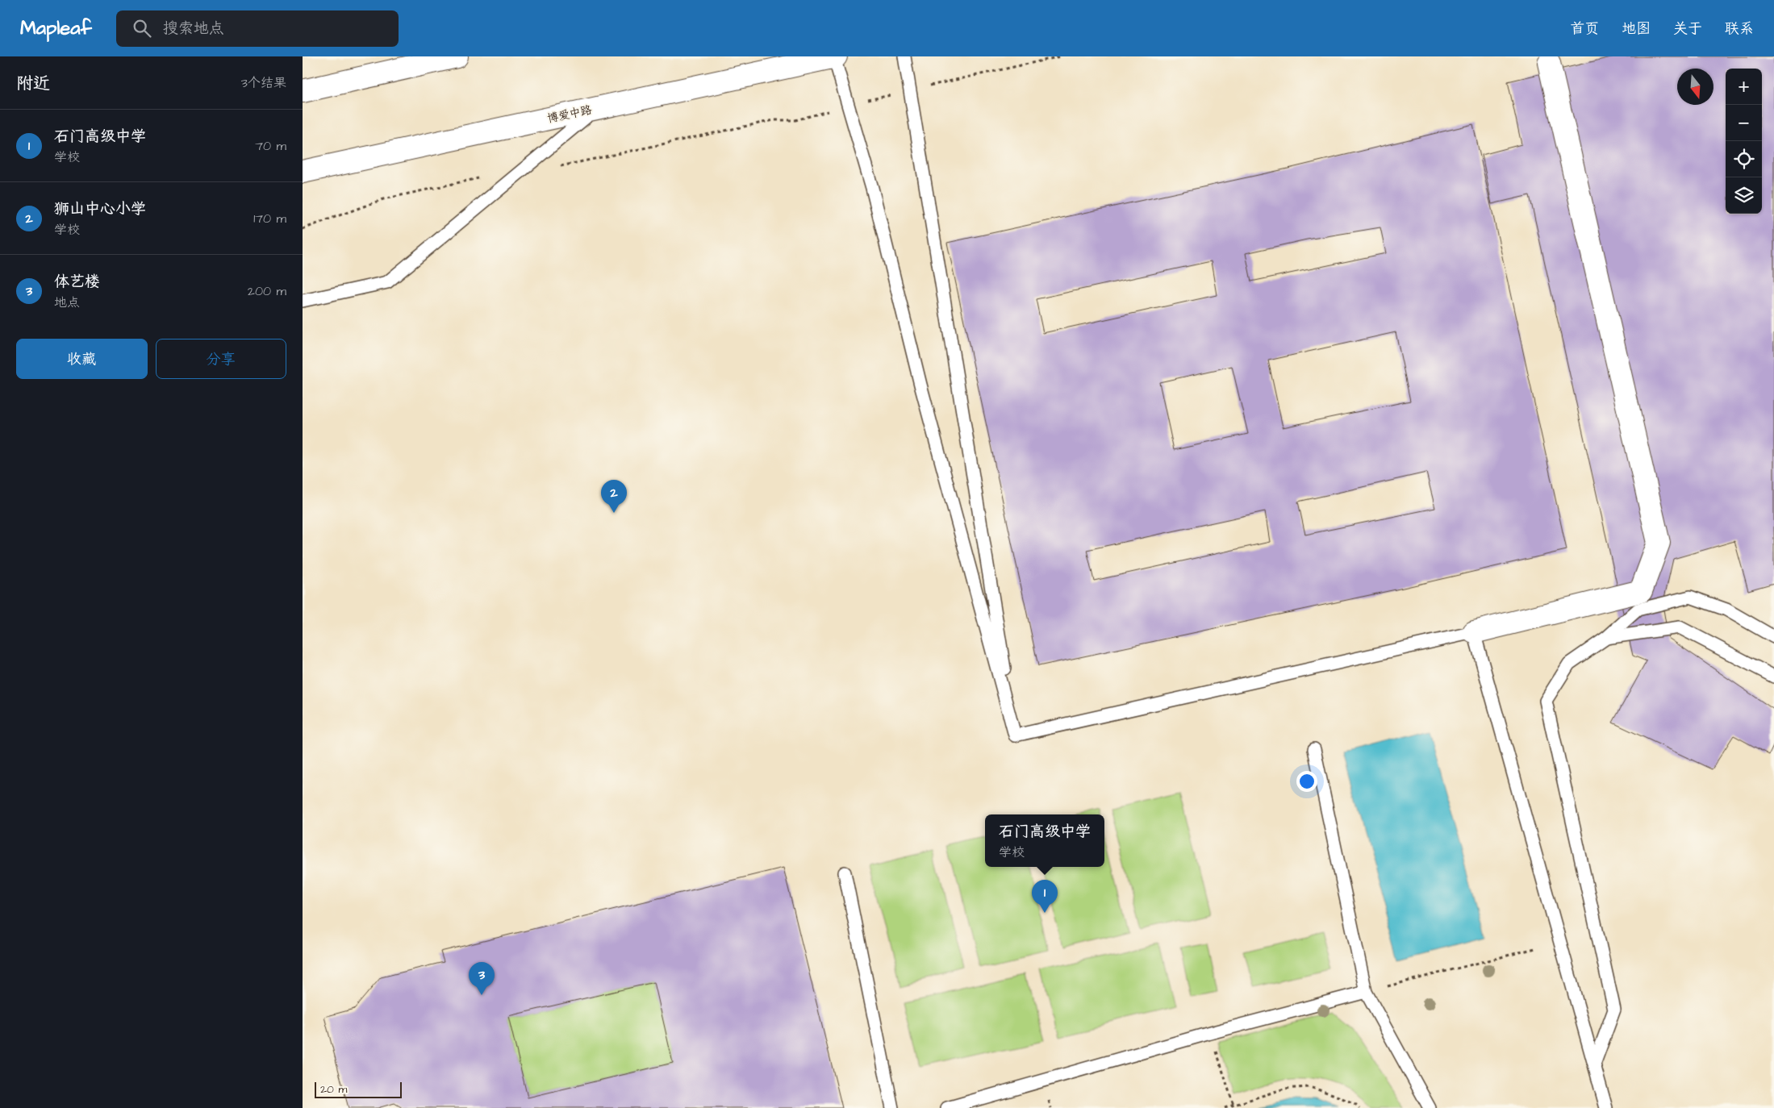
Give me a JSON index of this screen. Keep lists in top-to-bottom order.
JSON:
{
  "streets": {
    "street": ["博爱中路"]
  },
  "scale_bar": "20 m",
  "north": "bottom",
  "page": {
    "header": "Mapleaf",
    "search": "搜索地点",
    "nav": [
      "首页",
      "地图",
      "关于",
      "联系"
    ],
    "heading": ["附近", "3个结果"],
    "map_buttons": ["+", "−"],
    "list": [
      {
        "mark": "1",
        "name": "石门高级中学",
        "note": "学校",
        "value": "70 m"
      },
      {
        "mark": "2",
        "name": "狮山中心小学",
        "note": "学校",
        "value": "170 m"
      },
      {
        "mark": "3",
        "name": "体艺楼",
        "note": "地点",
        "value": "200 m"
      }
    ],
    "buttons": ["收藏", "分享"],
    "pins": ["2", "1", "3"],
    "popup": ["石门高级中学", "学校"],
    "scale": "20 m"
  }
}
